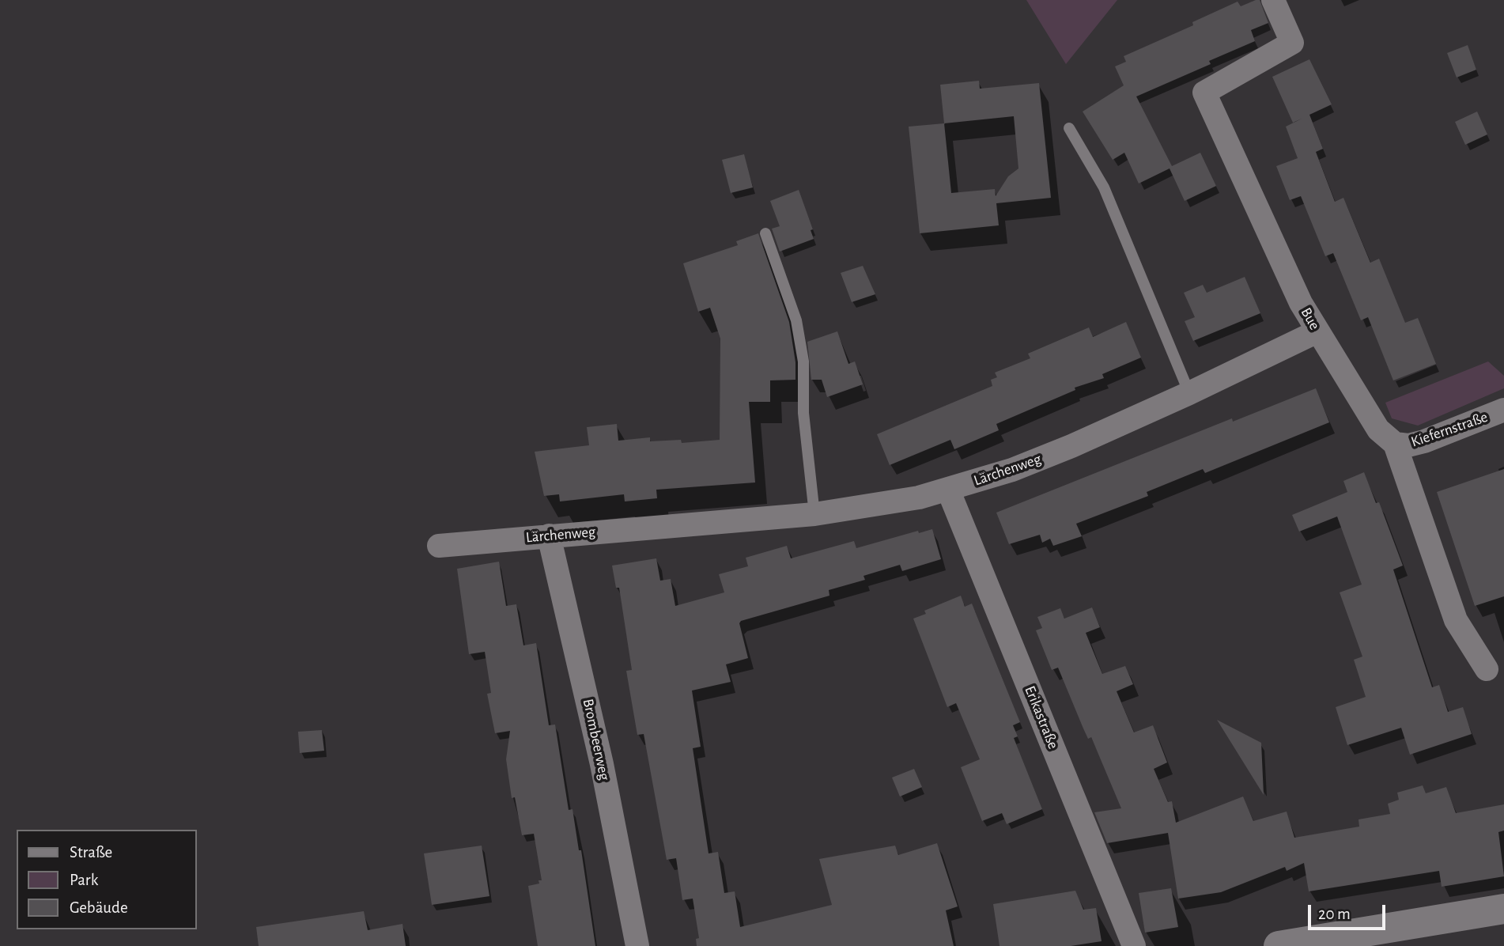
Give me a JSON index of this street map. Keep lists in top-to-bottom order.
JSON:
{
  "streets": {
    "street": [
      "Bue",
      "Kiefernstraße",
      "Lärchenweg",
      "Erikastraße",
      "Brombeerweg"
    ]
  },
  "crossings": [
    ["Bue", "Kiefernstraße"],
    ["Bue", "Lärchenweg"],
    ["Lärchenweg", "Erikastraße"],
    ["Lärchenweg", "Brombeerweg"]
  ],
  "legend": ["Straße", "Park", "Gebäude"],
  "scale_bar": "20 m"
}
